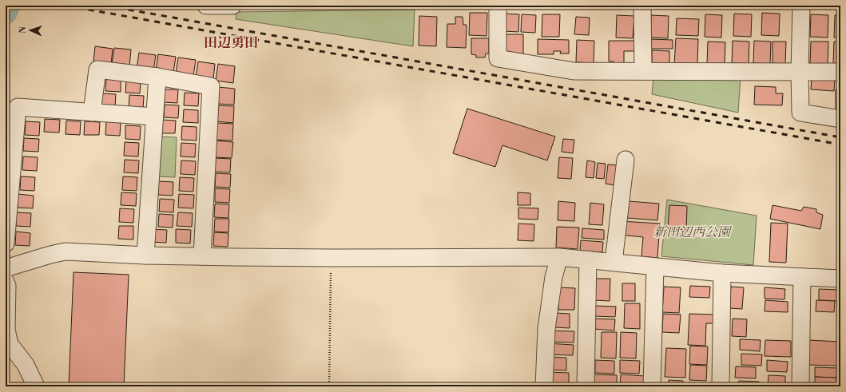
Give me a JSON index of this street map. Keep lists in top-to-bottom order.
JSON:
{
  "districts": ["田辺勇田"],
  "parks": ["新田辺西公園"],
  "north": "left"
}
